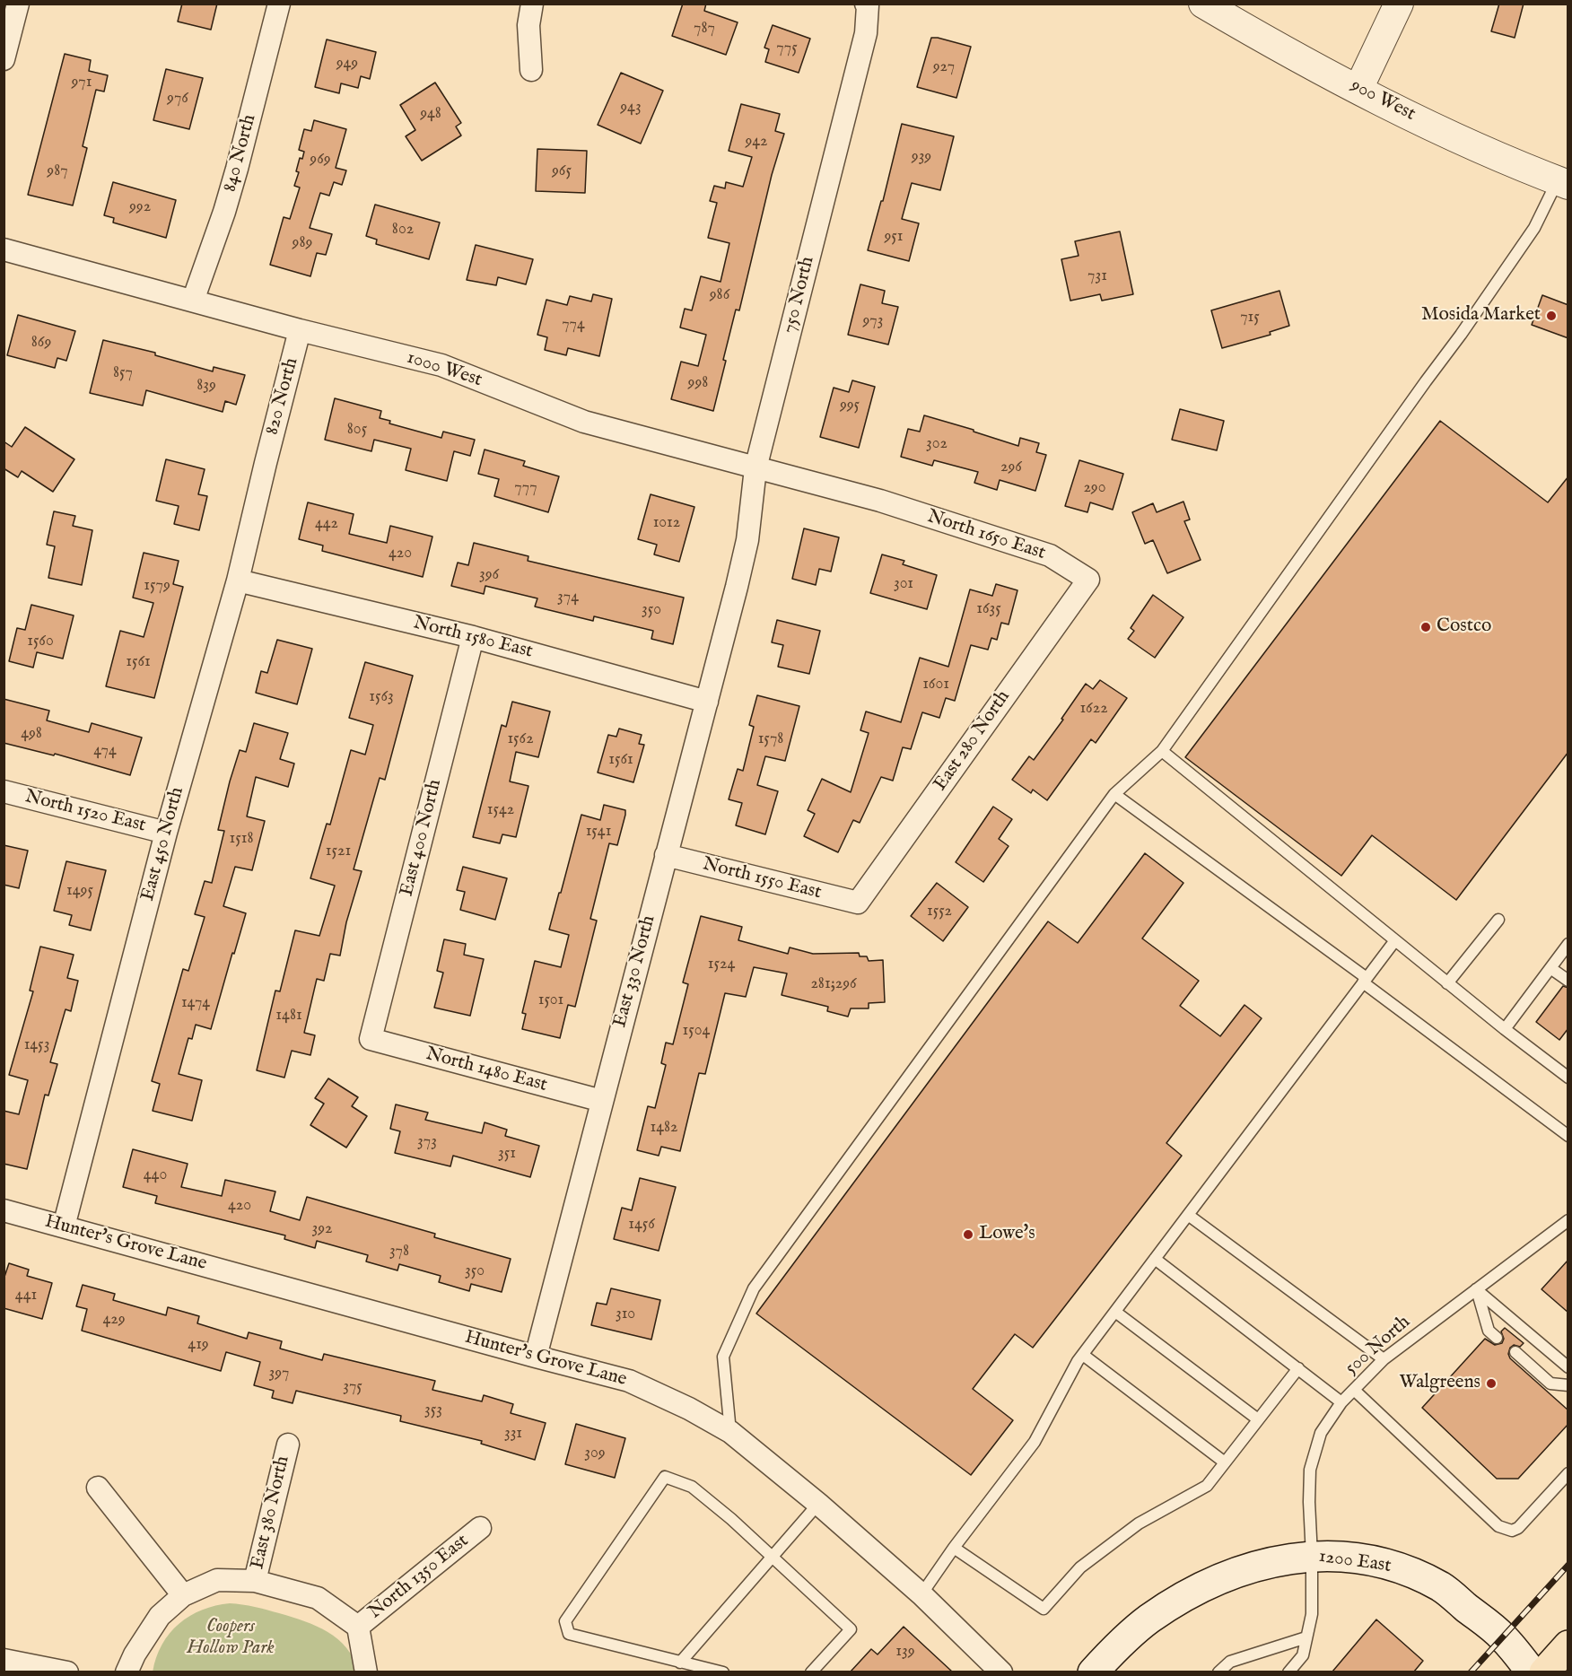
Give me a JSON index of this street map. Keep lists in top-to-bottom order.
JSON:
{
  "streets": {
    "main road": ["1200 East"],
    "street": [
      "900 West",
      "840 North",
      "750 North",
      "1000 West",
      "820 North",
      "North 1650 East",
      "North 1580 East",
      "East 280 North",
      "North 1520 East",
      "East 400 North",
      "East 450 North",
      "North 1550 East",
      "East 330 North",
      "North 1480 East",
      "Hunter's Grove Lane",
      "East 380 North",
      "North 1350 East"
    ],
    "lane": ["500 North"]
  },
  "crossings": [
    ["840 North", "1000 West"],
    ["750 North", "1000 West"],
    ["750 North", "East 330 North"],
    ["1000 West", "820 North"],
    ["1000 West", "North 1650 East"],
    ["820 North", "East 450 North"],
    ["North 1650 East", "East 280 North"],
    ["North 1580 East", "East 400 North"],
    ["North 1580 East", "East 450 North"],
    ["North 1580 East", "East 330 North"],
    ["East 280 North", "North 1550 East"],
    ["North 1520 East", "East 450 North"],
    ["East 400 North", "North 1480 East"],
    ["East 450 North", "Hunter's Grove Lane"],
    ["North 1550 East", "East 330 North"],
    ["East 330 North", "North 1480 East"],
    ["East 330 North", "Hunter's Grove Lane"],
    ["500 North", "1200 East"]
  ],
  "parks": ["Coopers Hollow Park"],
  "places": [
    "Mosida Market",
    "Costco",
    "Lowe's",
    "Walgreens"
  ],
  "house_numbers": [
    "787",
    "775",
    "949",
    "927",
    "971",
    "976",
    "943",
    "948",
    "942",
    "939",
    "969",
    "987",
    "965",
    "992",
    "802",
    "951",
    "989",
    "731",
    "986",
    "715",
    "973",
    "774",
    "869",
    "857",
    "998",
    "839",
    "995",
    "805",
    "302",
    "296",
    "777",
    "290",
    "1012",
    "442",
    "420",
    "396",
    "301",
    "1579",
    "374",
    "1635",
    "350",
    "1560",
    "1561",
    "1601",
    "1563",
    "1622",
    "498",
    "1562",
    "1578",
    "474",
    "1561",
    "1542",
    "1541",
    "1518",
    "1521",
    "1495",
    "1552",
    "1524",
    "281;296",
    "1501",
    "1474",
    "1481",
    "1504",
    "1453",
    "1482",
    "373",
    "351",
    "440",
    "420",
    "1456",
    "392",
    "378",
    "350",
    "441",
    "310",
    "429",
    "419",
    "397",
    "375",
    "353",
    "331",
    "309",
    "139"
  ]
}
